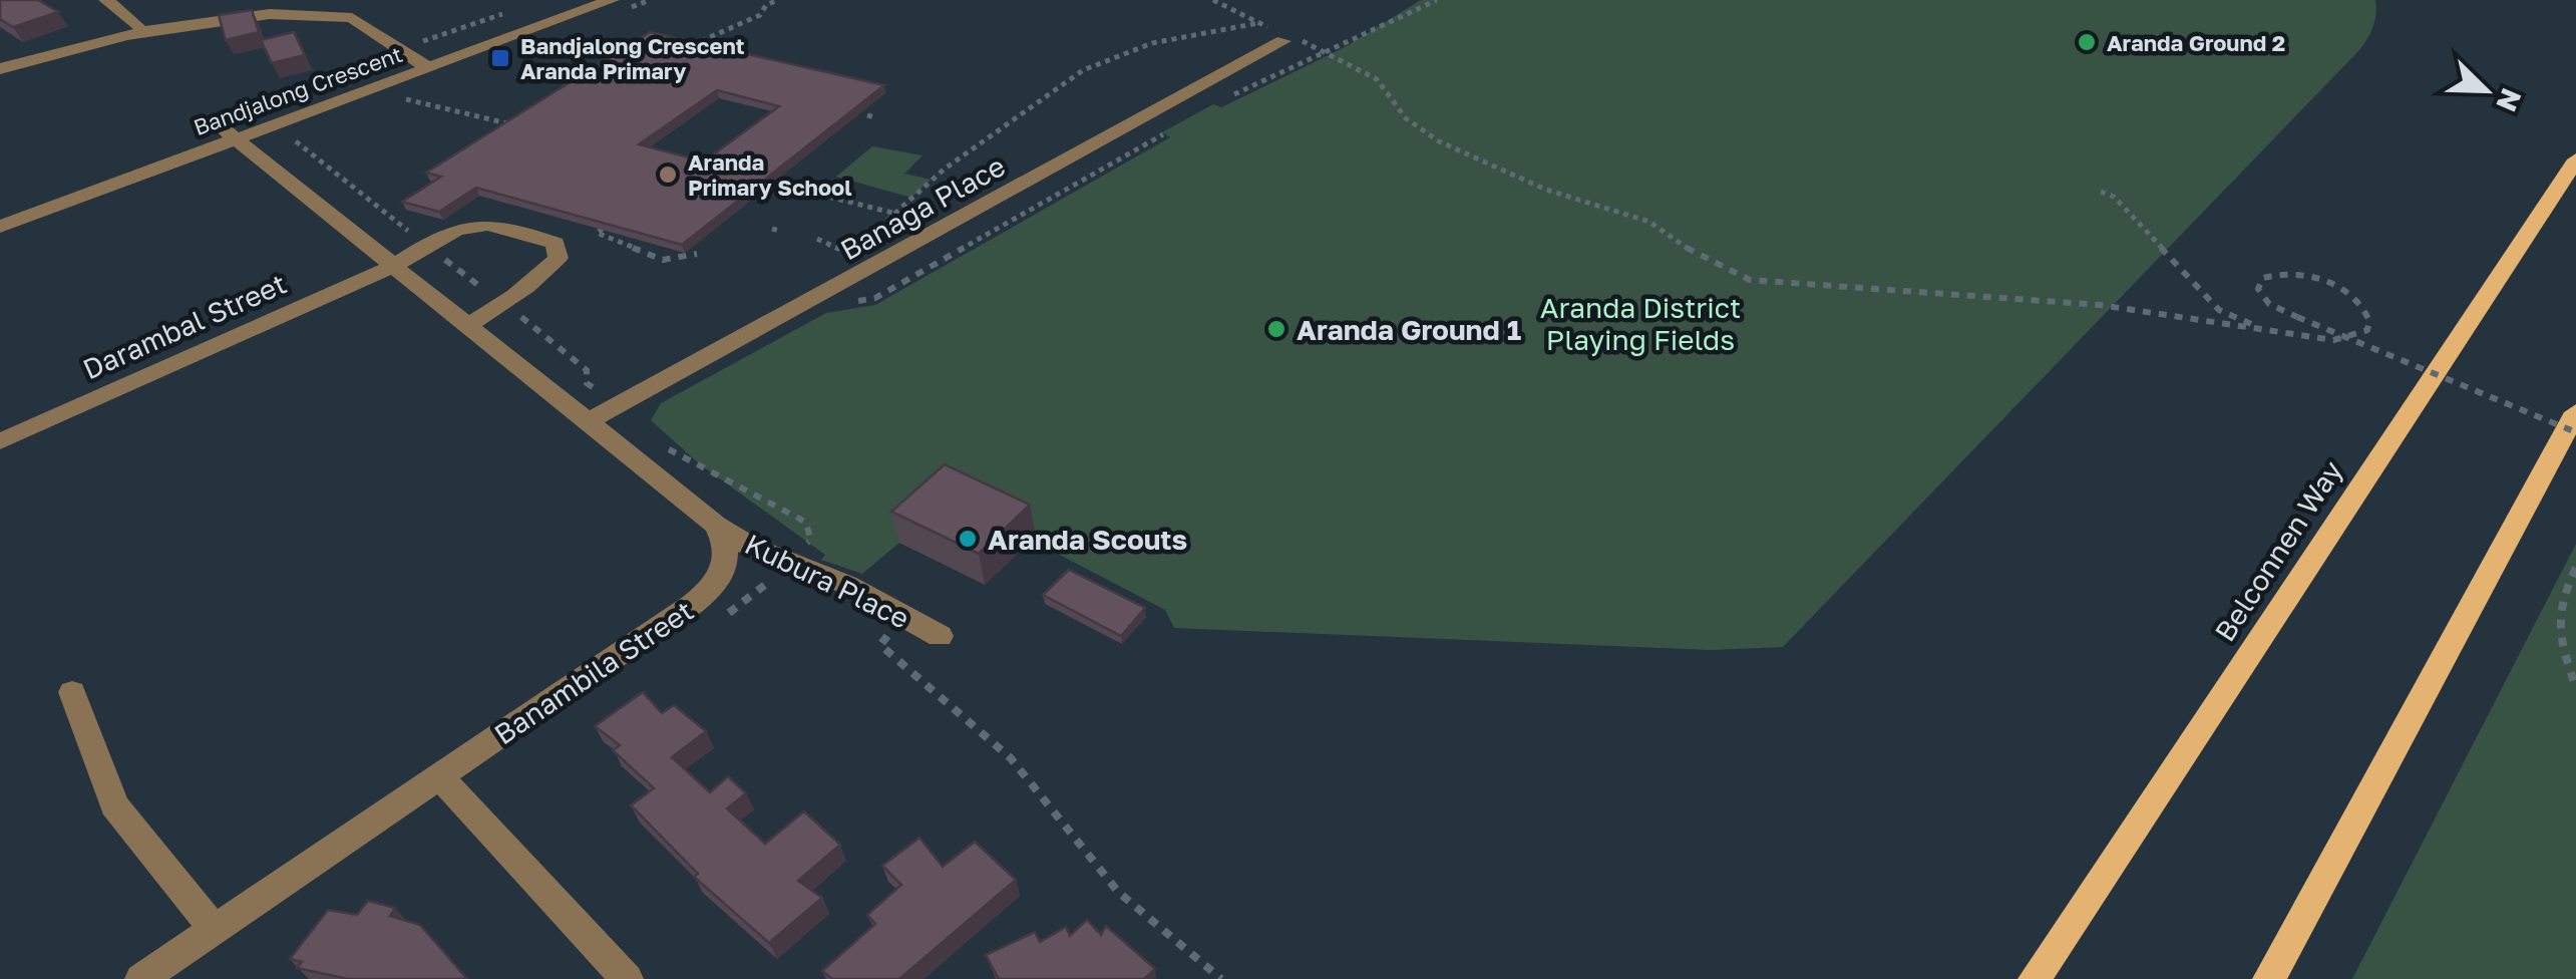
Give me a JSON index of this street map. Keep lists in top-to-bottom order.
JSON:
{
  "streets": {
    "main road": ["Belconnen Way"],
    "street": [
      "Bandjalong Crescent",
      "Banaga Place",
      "Darambal Street",
      "Kubura Place",
      "Banambila Street"
    ]
  },
  "crossings": [
    ["Kubura Place", "Banambila Street"]
  ],
  "parks": ["Aranda District Playing Fields"],
  "places": {
    "other": [
      "Aranda Ground 2",
      "Aranda Primary School",
      "Aranda Ground 1",
      "Aranda Scouts"
    ],
    "transit": ["Bandjalong Crescent Aranda Primary"]
  },
  "north": "bottom right"
}
